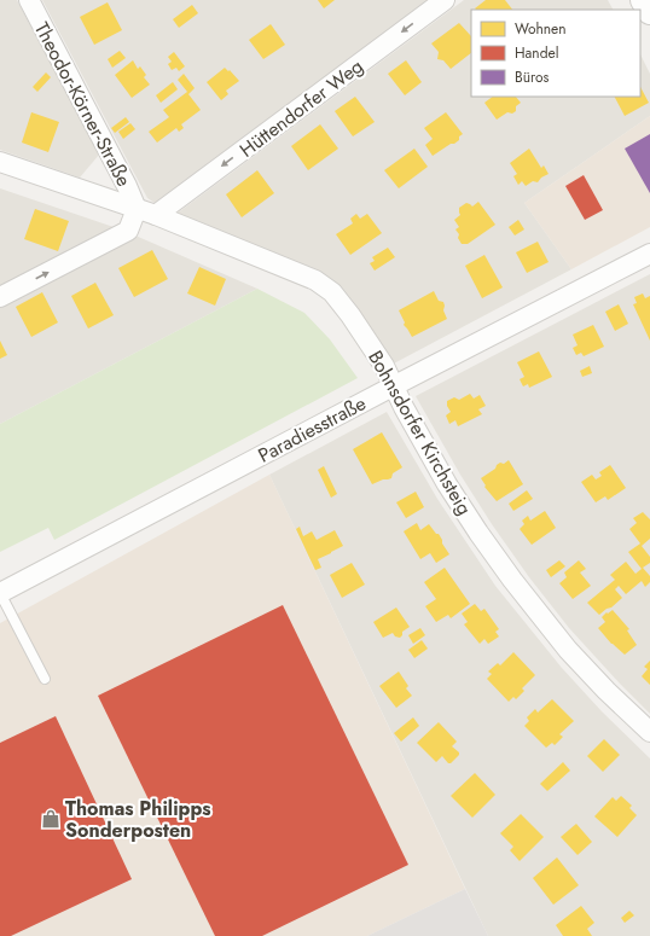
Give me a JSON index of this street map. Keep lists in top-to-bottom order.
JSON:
{
  "streets": {
    "street": [
      "Theodor-Körner-Straße",
      "Hüttendorfer Weg",
      "Paradiesstraße",
      "Bohnsdorfer Kirchsteig"
    ]
  },
  "crossings": [
    ["Theodor-Körner-Straße", "Bohnsdorfer Kirchsteig"],
    ["Hüttendorfer Weg", "Bohnsdorfer Kirchsteig"],
    ["Paradiesstraße", "Bohnsdorfer Kirchsteig"]
  ],
  "one_way": ["Hüttendorfer Weg"],
  "places": {
    "shop": ["Thomas Philipps Sonderposten"]
  },
  "legend": ["Wohnen", "Handel", "Büros"]
}
